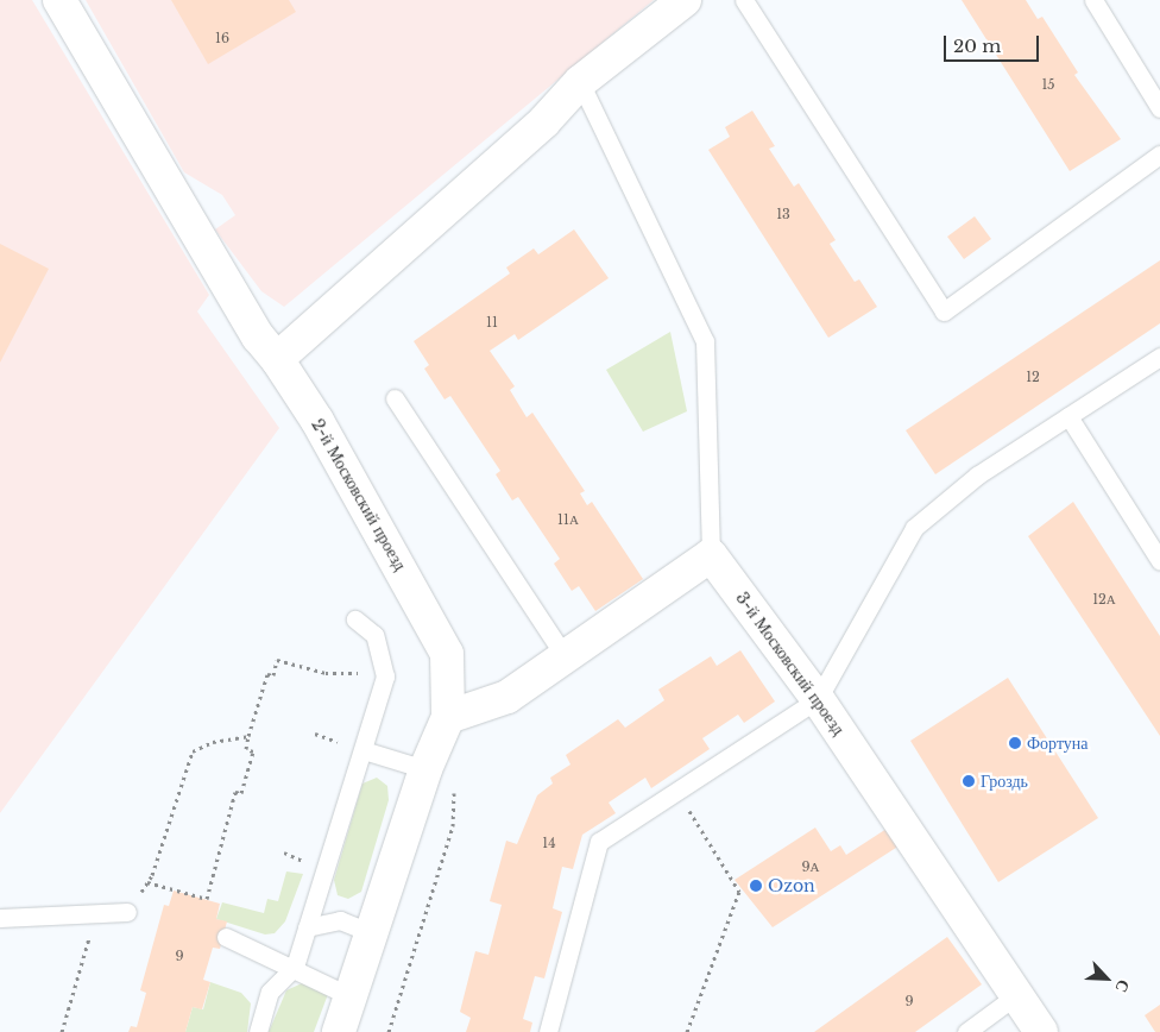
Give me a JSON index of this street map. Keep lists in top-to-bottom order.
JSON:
{
  "streets": {
    "street": ["2-й Московский проезд", "3-й Московский проезд"]
  },
  "places": ["Фортуна", "Гроздь", "Ozon"],
  "house_numbers": [
    "16",
    "15",
    "13",
    "11",
    "12",
    "11А",
    "12А",
    "14",
    "9А",
    "9",
    "9"
  ],
  "scale_bar": "20 m",
  "north": "bottom right"
}
